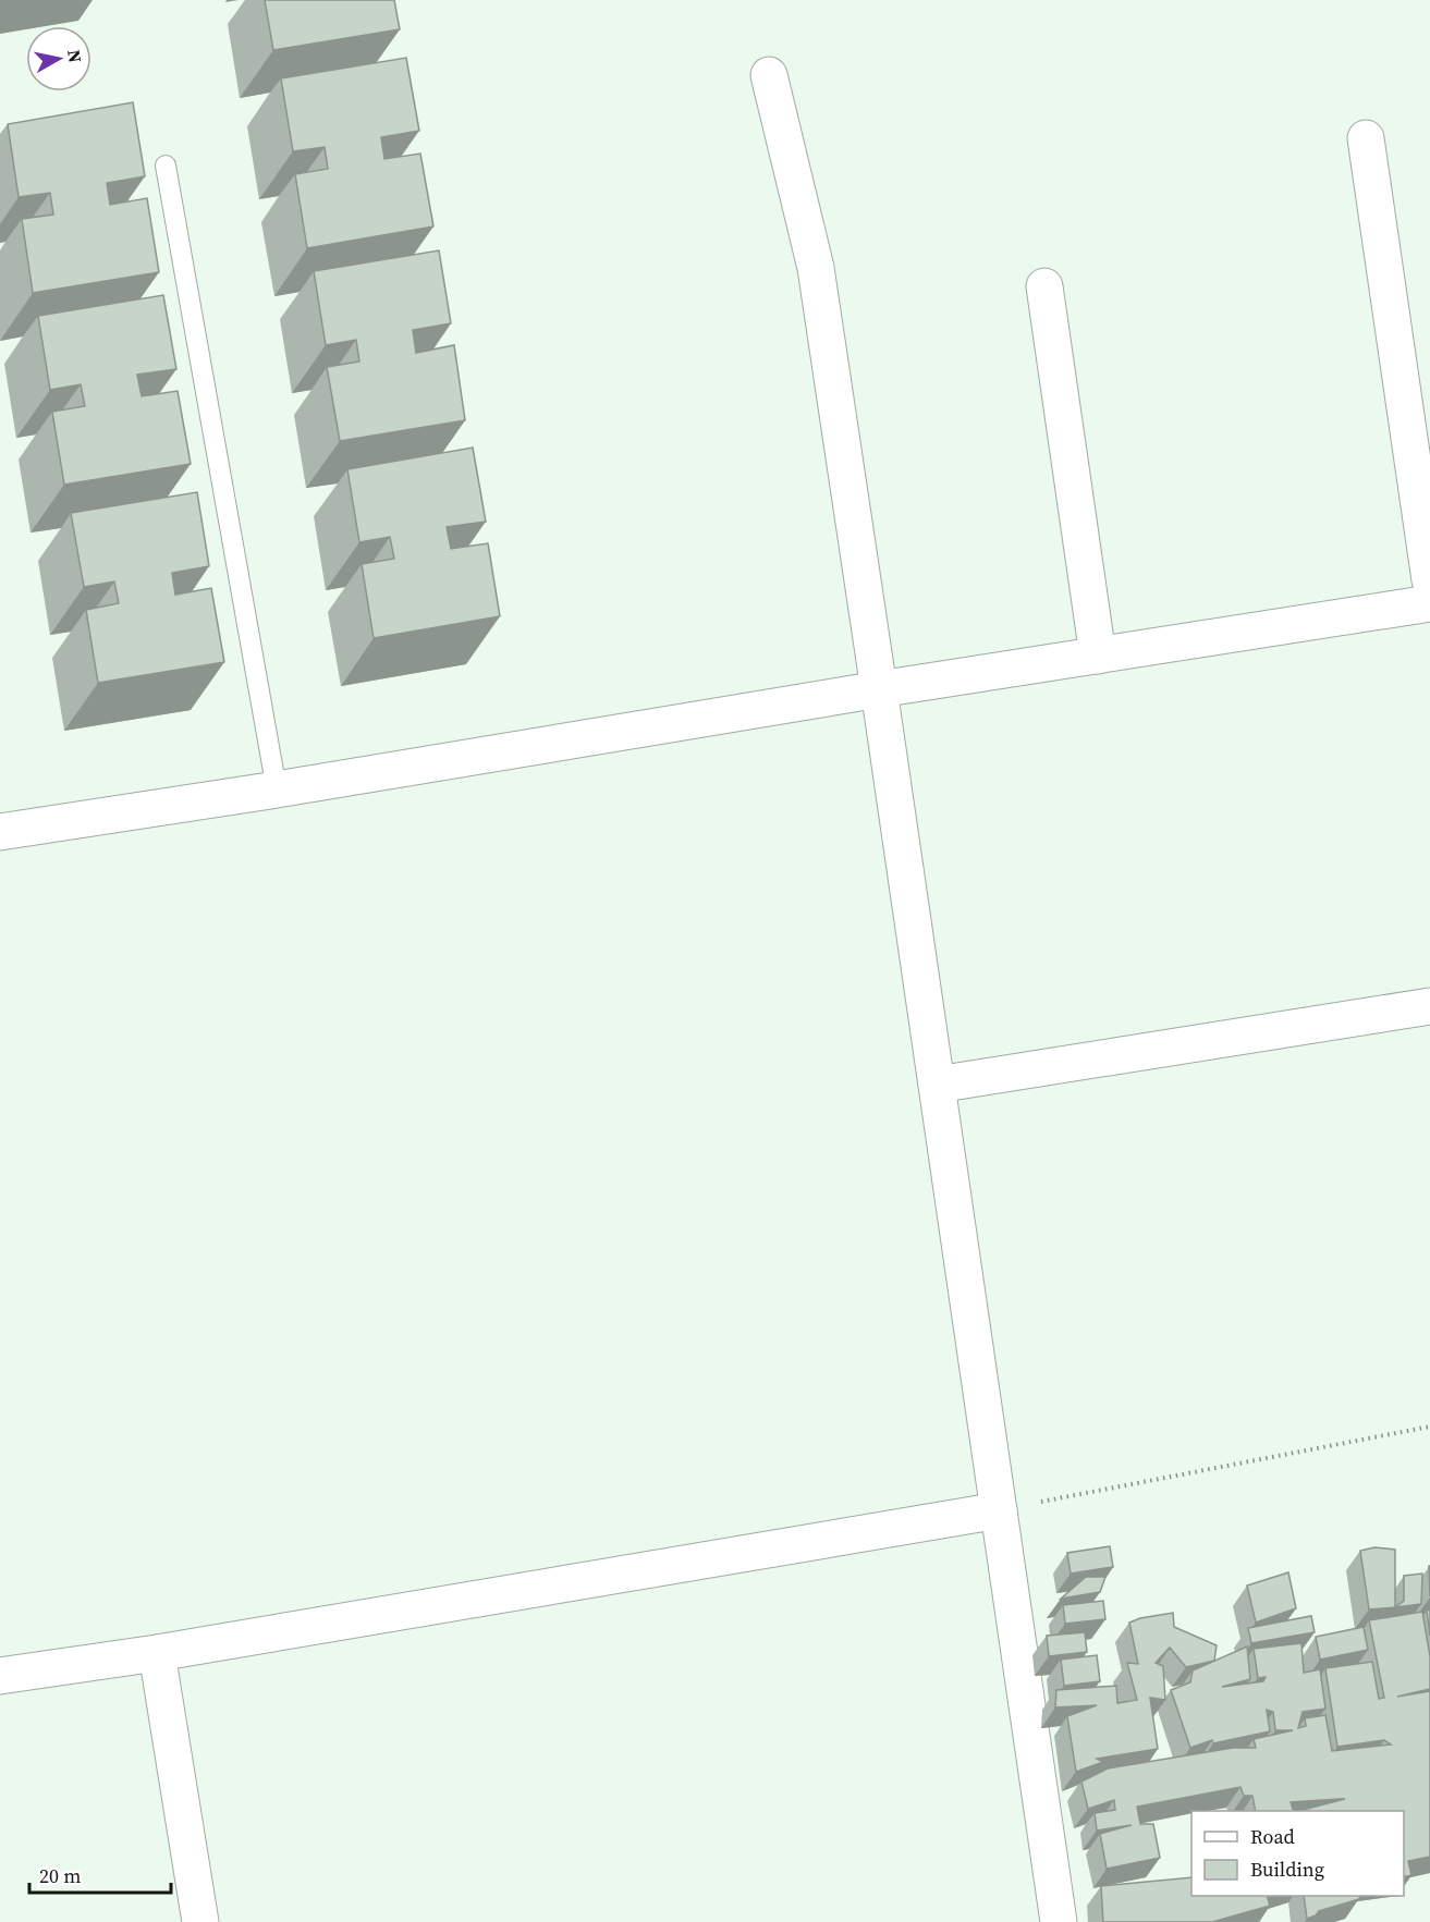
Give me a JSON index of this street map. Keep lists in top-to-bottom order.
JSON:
{
  "legend": ["Road", "Building"],
  "scale_bar": "20 m",
  "north": "right"
}
